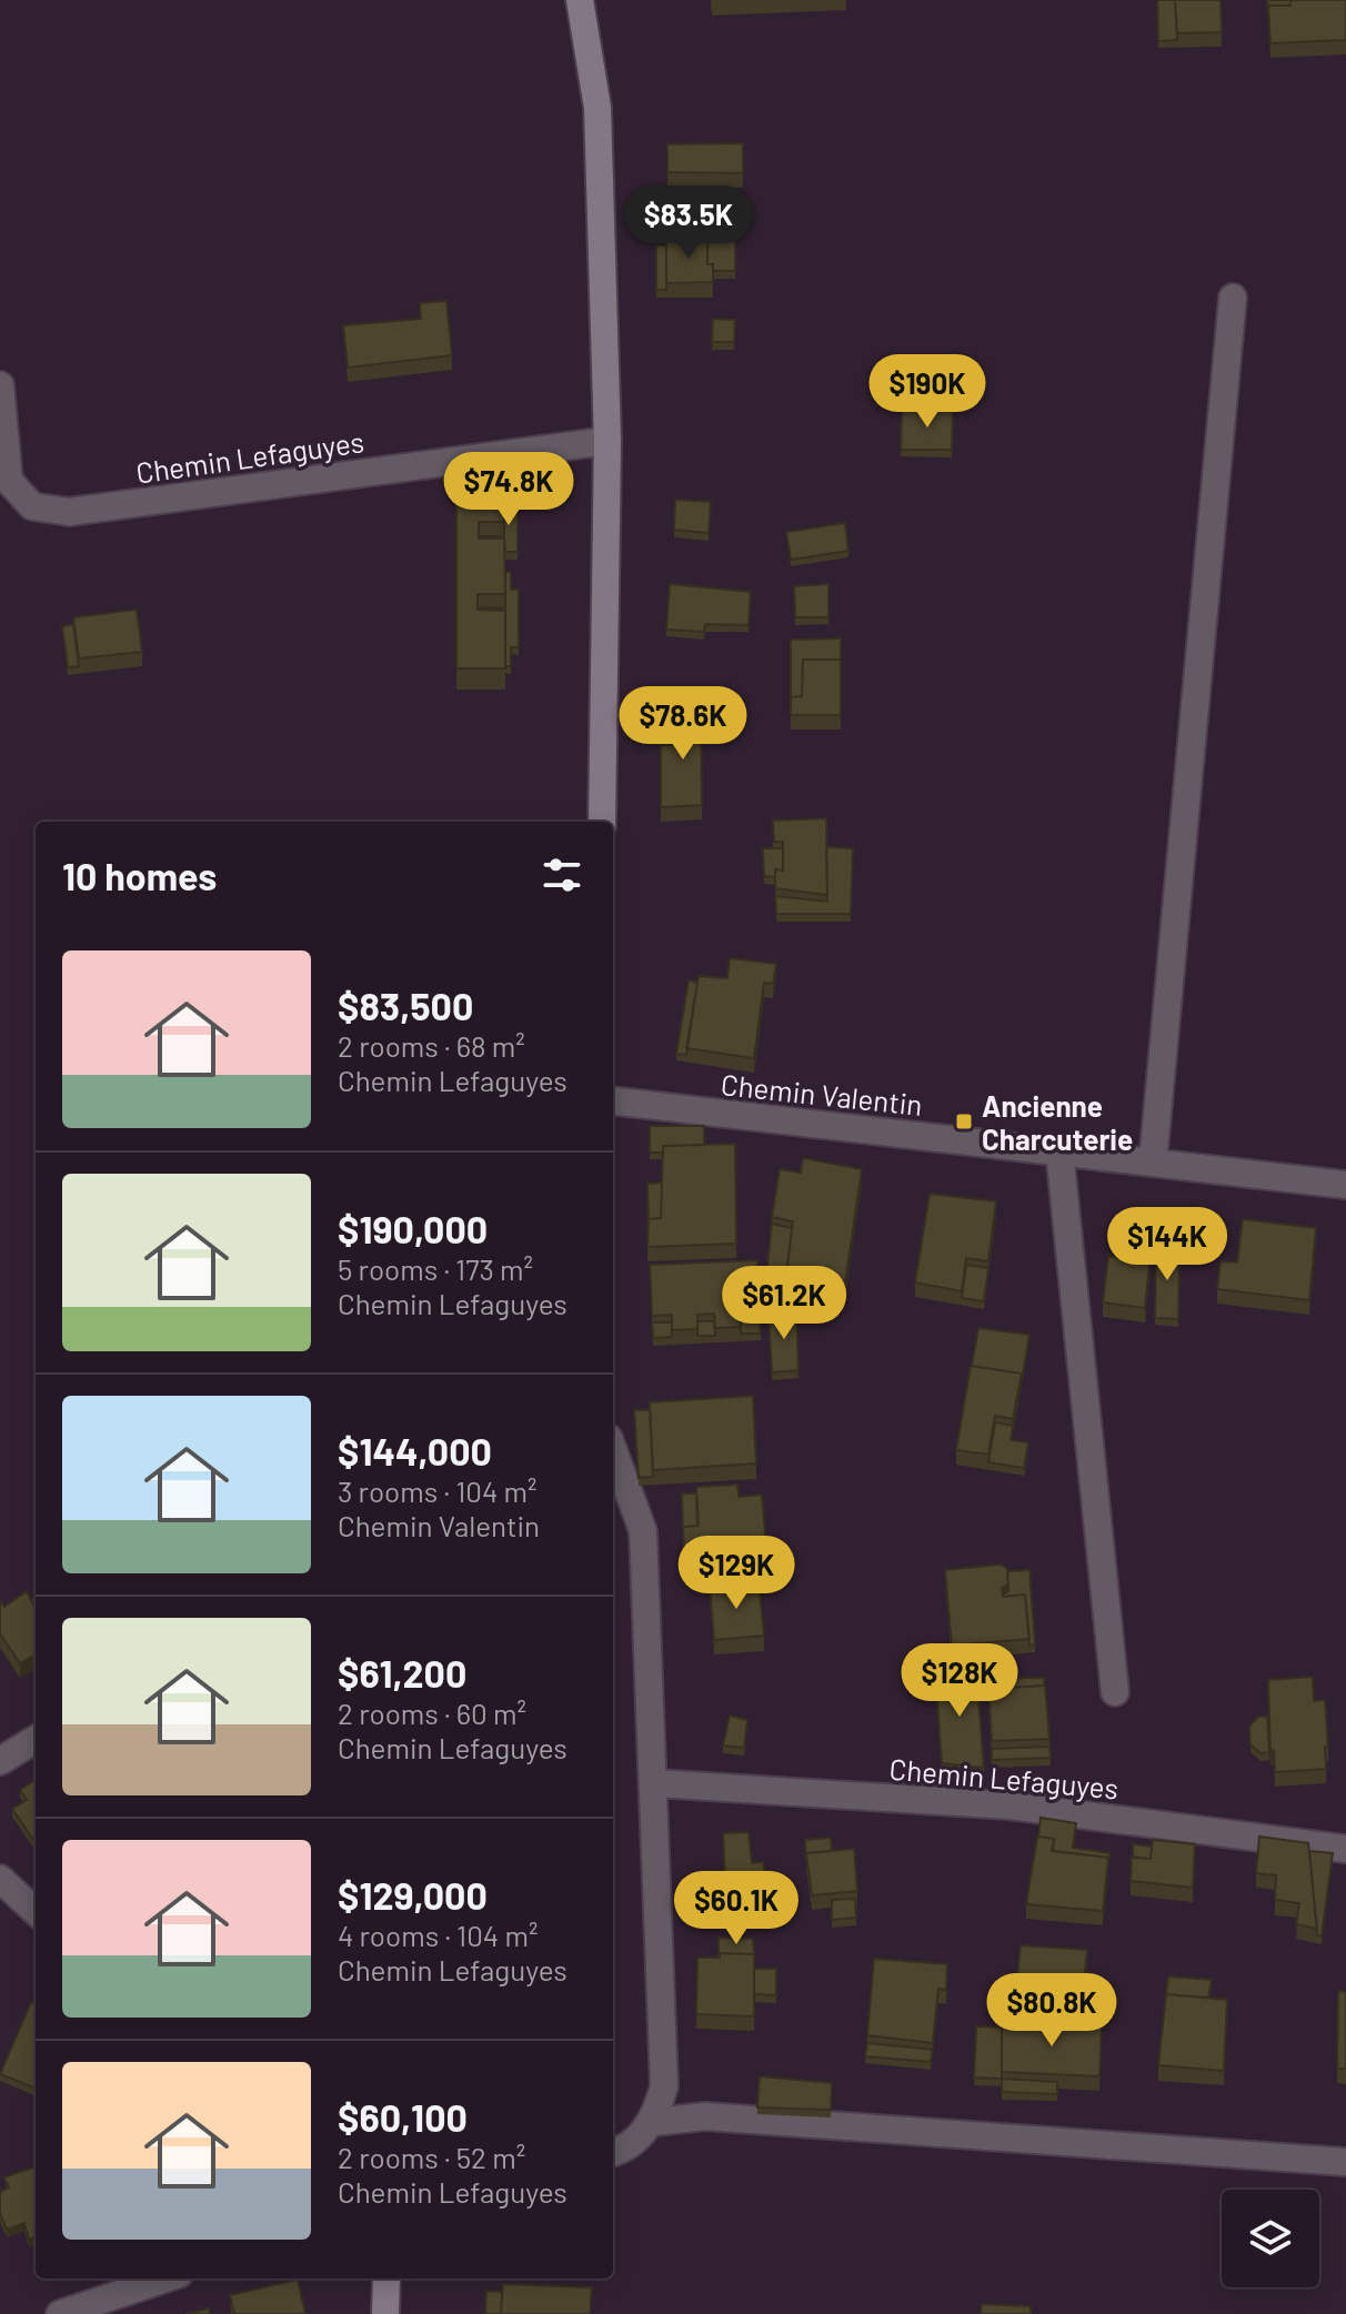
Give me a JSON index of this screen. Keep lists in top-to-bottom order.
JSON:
{
  "streets": {
    "street": ["Chemin Lefaguyes", "Chemin Valentin"]
  },
  "places": {
    "transit": ["Ancienne Charcuterie"]
  },
  "page": {
    "price": [
      "$83.5K",
      "$190K",
      "$74.8K",
      "$78.6K",
      "$144K",
      "$61.2K",
      "$129K",
      "$128K",
      "$60.1K",
      "$80.8K"
    ],
    "heading": "10 homes",
    "list": [
      {
        "name": "$83,500",
        "note": "2 rooms · 68 m² · Chemin Lefaguyes"
      },
      {
        "name": "$190,000",
        "note": "5 rooms · 173 m² · Chemin Lefaguyes"
      },
      {
        "name": "$144,000",
        "note": "3 rooms · 104 m² · Chemin Valentin"
      },
      {
        "name": "$61,200",
        "note": "2 rooms · 60 m² · Chemin Lefaguyes"
      },
      {
        "name": "$129,000",
        "note": "4 rooms · 104 m² · Chemin Lefaguyes"
      },
      {
        "name": "$60,100",
        "note": "2 rooms · 52 m² · Chemin Lefaguyes"
      }
    ]
  }
}
